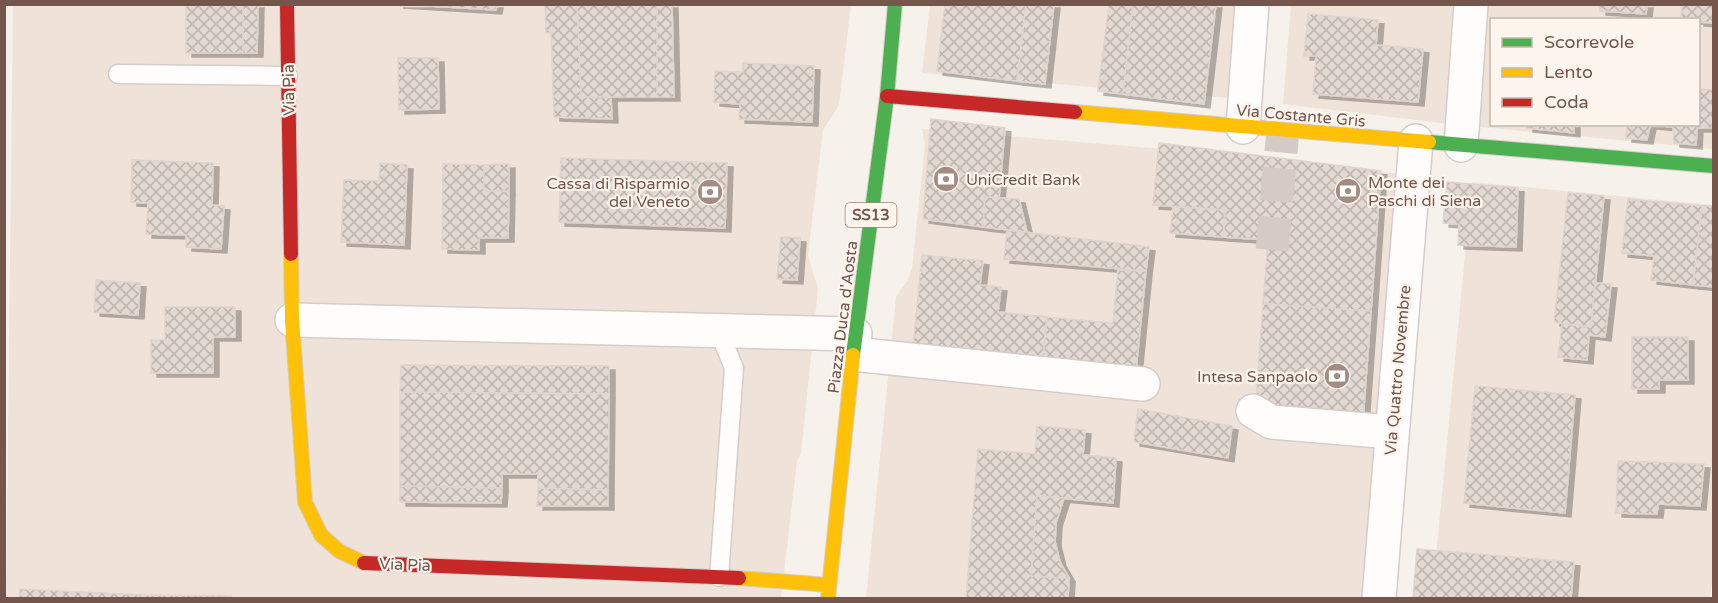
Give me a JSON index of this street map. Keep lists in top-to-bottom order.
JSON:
{
  "streets": {
    "street": [
      "Via Pia",
      "Via Costante Gris",
      "SS13",
      "Piazza Duca d'Aosta",
      "Via Quattro Novembre"
    ]
  },
  "crossings": [
    ["Via Pia", "Piazza Duca d'Aosta"],
    ["Via Costante Gris", "Piazza Duca d'Aosta"],
    ["Via Costante Gris", "Via Quattro Novembre"]
  ],
  "places": {
    "bank": [
      "UniCredit Bank",
      "Monte dei Paschi di Siena",
      "Cassa di Risparmio del Veneto",
      "Intesa Sanpaolo"
    ]
  },
  "legend": ["Scorrevole", "Lento", "Coda"]
}
